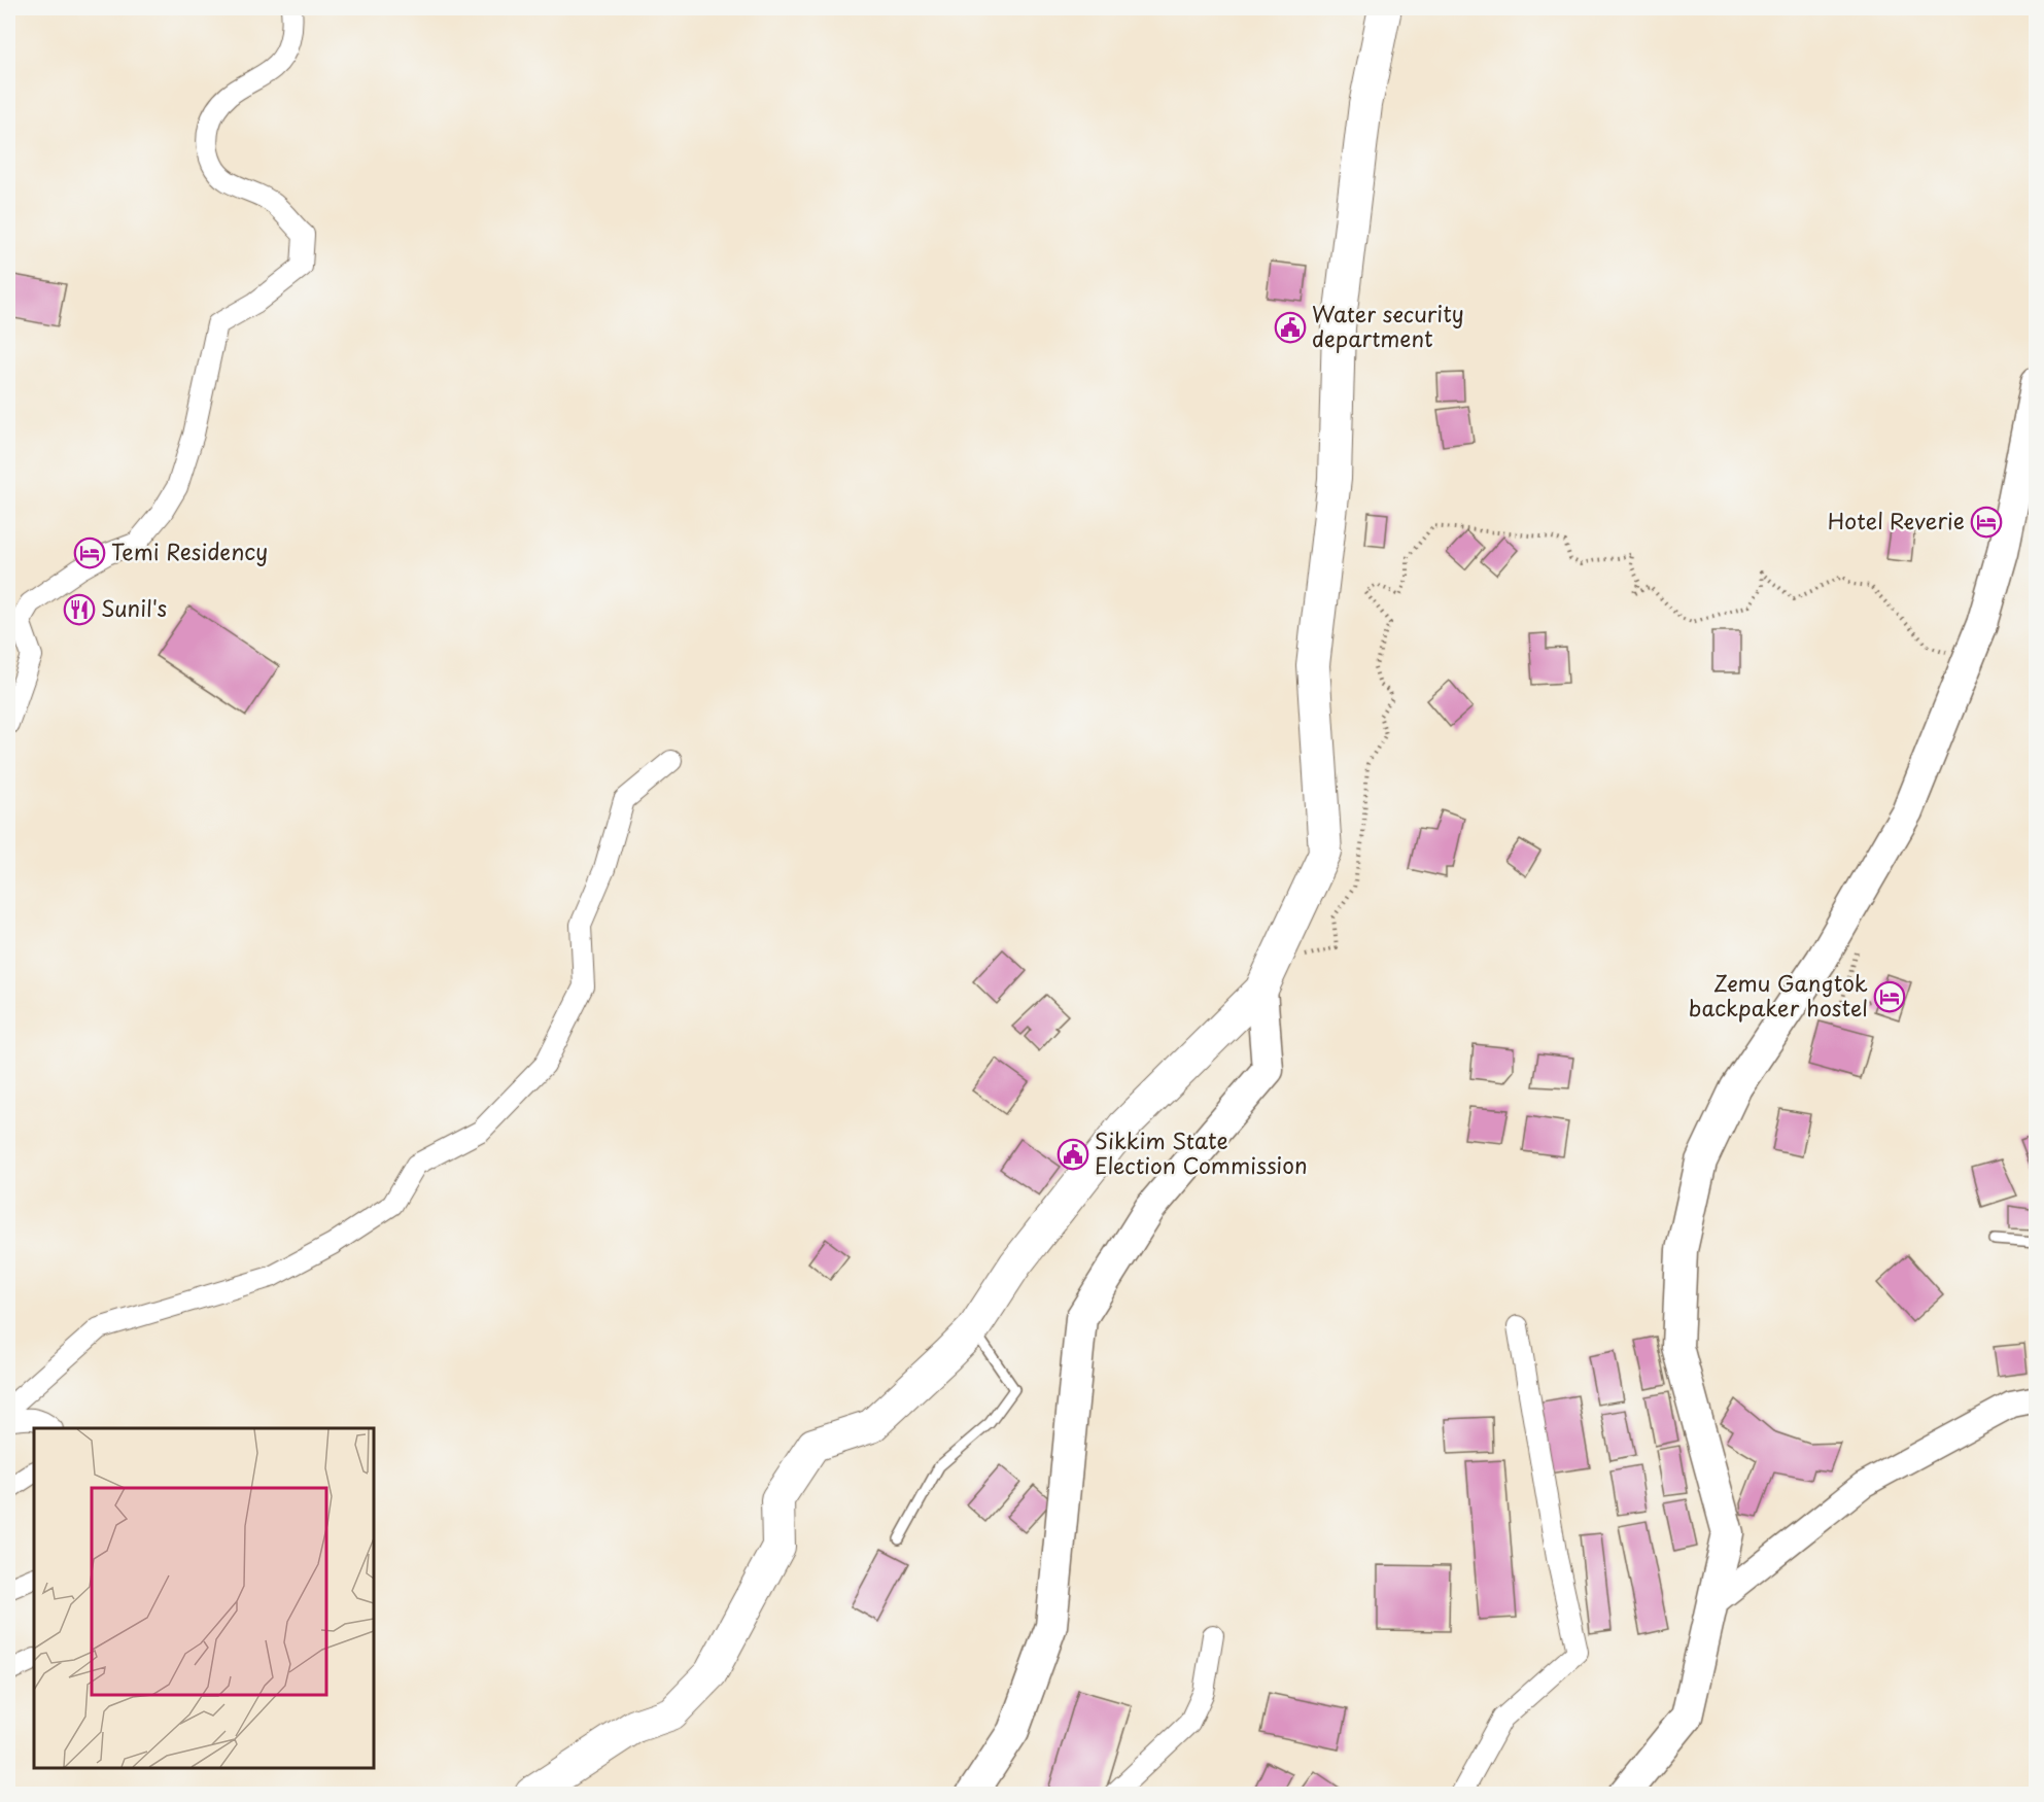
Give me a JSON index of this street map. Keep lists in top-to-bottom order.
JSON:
{
  "places": {
    "public building": ["Water security department", "Sikkim State Election Commission"],
    "hotel": ["Hotel Reverie", "Temi Residency", "Zemu Gangtok backpaker hostel"],
    "restaurant": ["Sunil's"]
  }
}
